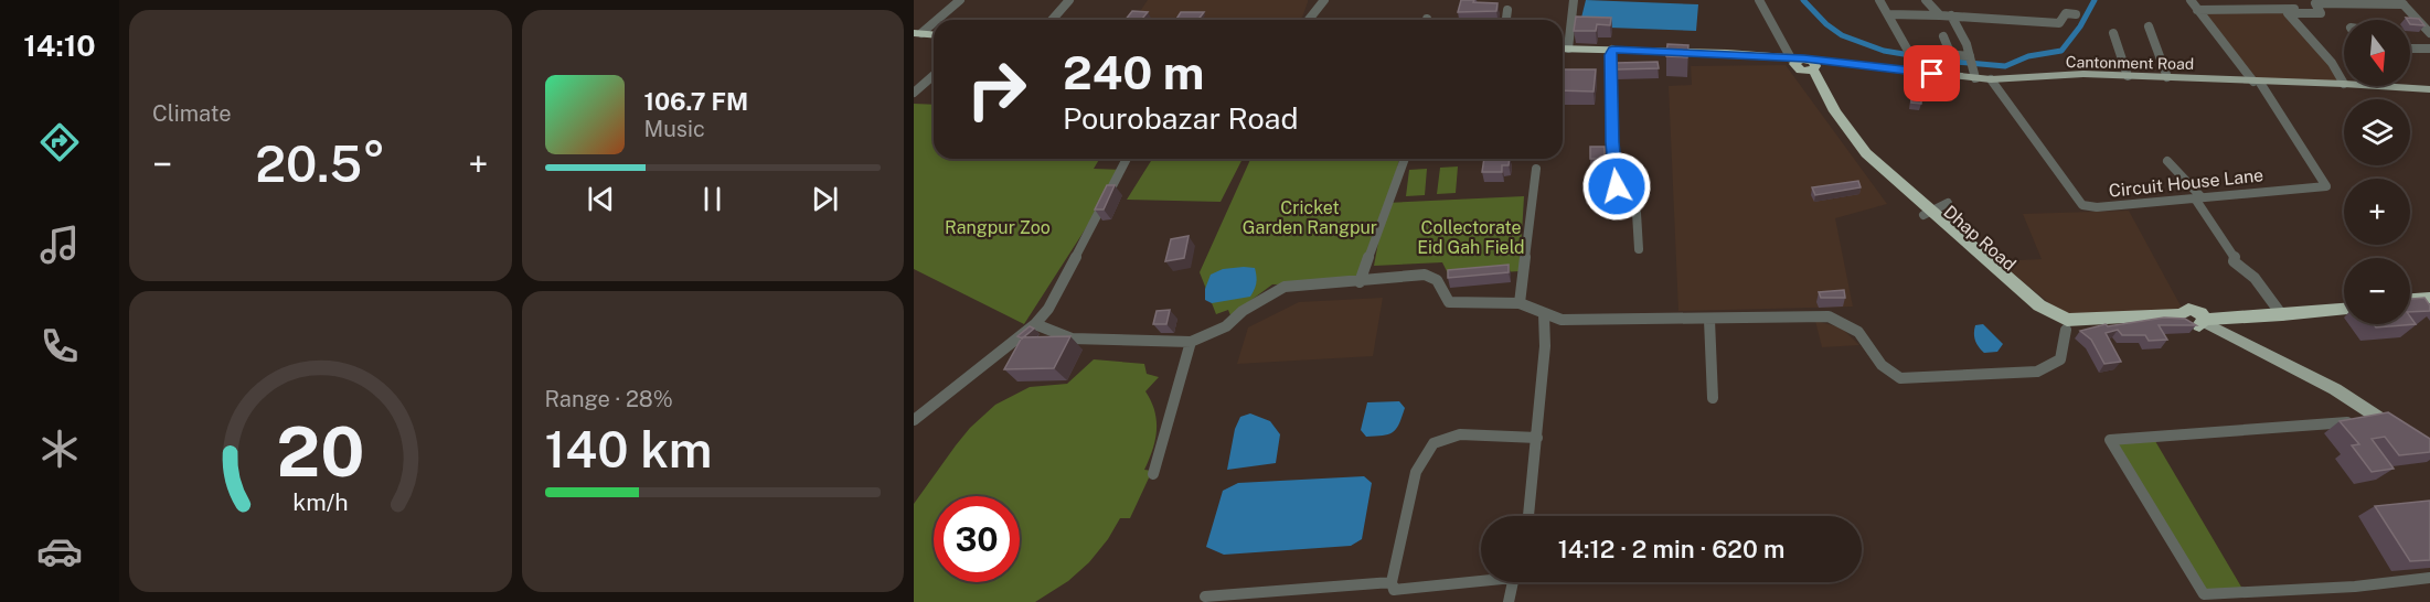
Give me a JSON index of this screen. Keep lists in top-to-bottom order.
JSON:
{
  "streets": {
    "highway": ["Dhap Road"],
    "main road": ["Cantonment Road"],
    "street": ["Circuit House Lane"]
  },
  "crossings": [
    ["Cantonment Road", "Circuit House Lane"],
    ["Cantonment Road", "Dhap Road"]
  ],
  "parks": ["Cricket Garden Rangpur", "Rangpur Zoo", "Collectorate Eid Gah Field"],
  "north": "bottom",
  "page": {
    "tabs": "14:10",
    "tile": [
      "Climate",
      ["Range · 28%", "140 km"]
    ],
    "map_buttons": ["+", "−"],
    "turn": ["240 m", "Pourobazar Road"],
    "song": ["106.7 FM", "Music"],
    "heat": ["−", "20.5°", "+"],
    "limit": "30",
    "trip": "14:12 · 2 min · 620 m",
    "gauge": ["20", "km/h"]
  }
}
